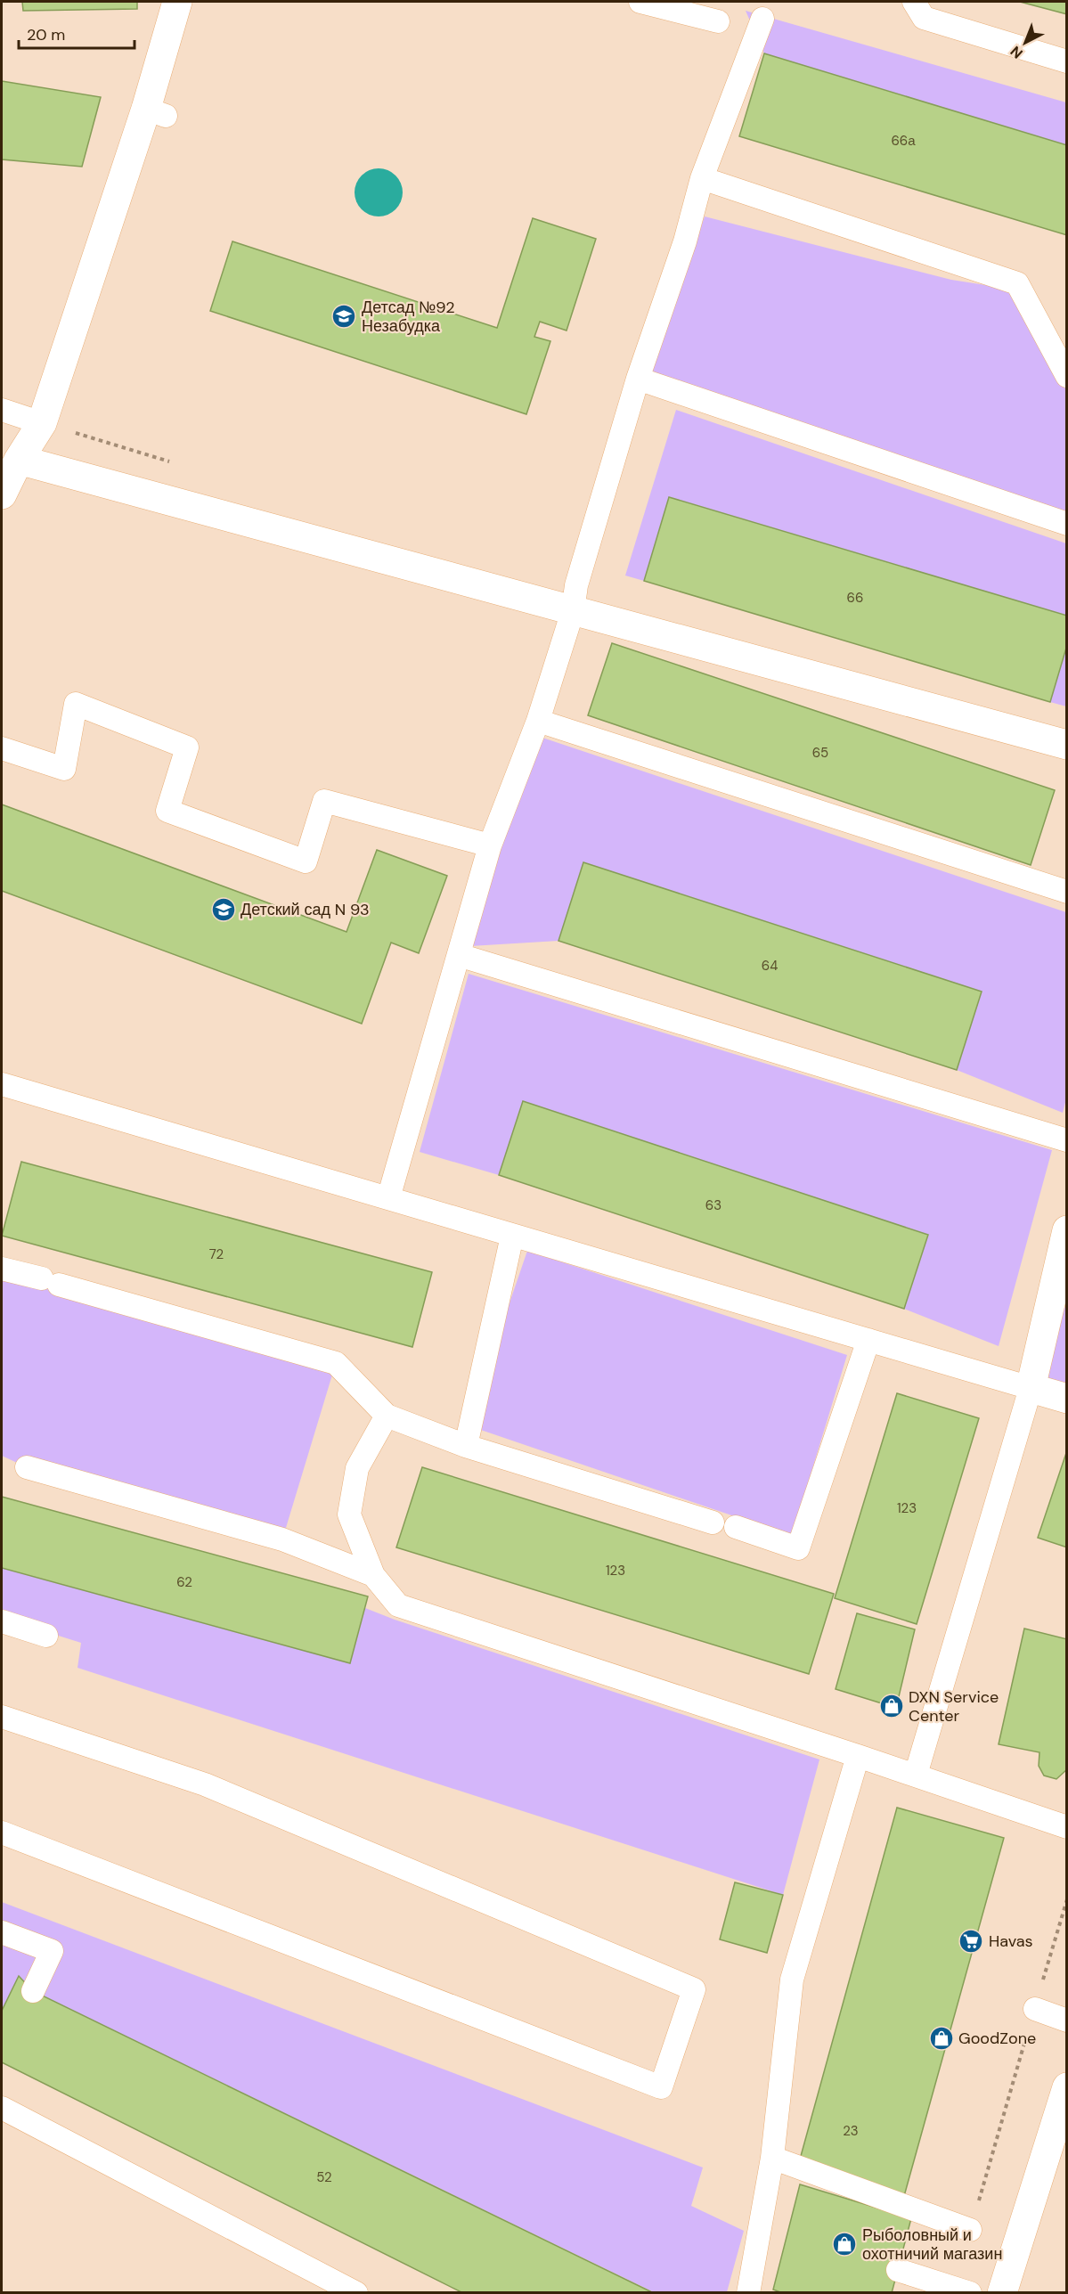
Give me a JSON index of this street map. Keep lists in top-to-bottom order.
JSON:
{
  "places": {
    "school or university": ["Детсад №92 Незабудка", "Детский сад N 93"],
    "shop": ["DXN Service Center", "GoodZone", "Рыболовный и охотничий магазин"],
    "supermarket": ["Havas"]
  },
  "house_numbers": [
    "66а",
    "66",
    "65",
    "64",
    "63",
    "72",
    "123",
    "123",
    "62",
    "23",
    "52"
  ],
  "scale_bar": "20 m",
  "north": "bottom left"
}
